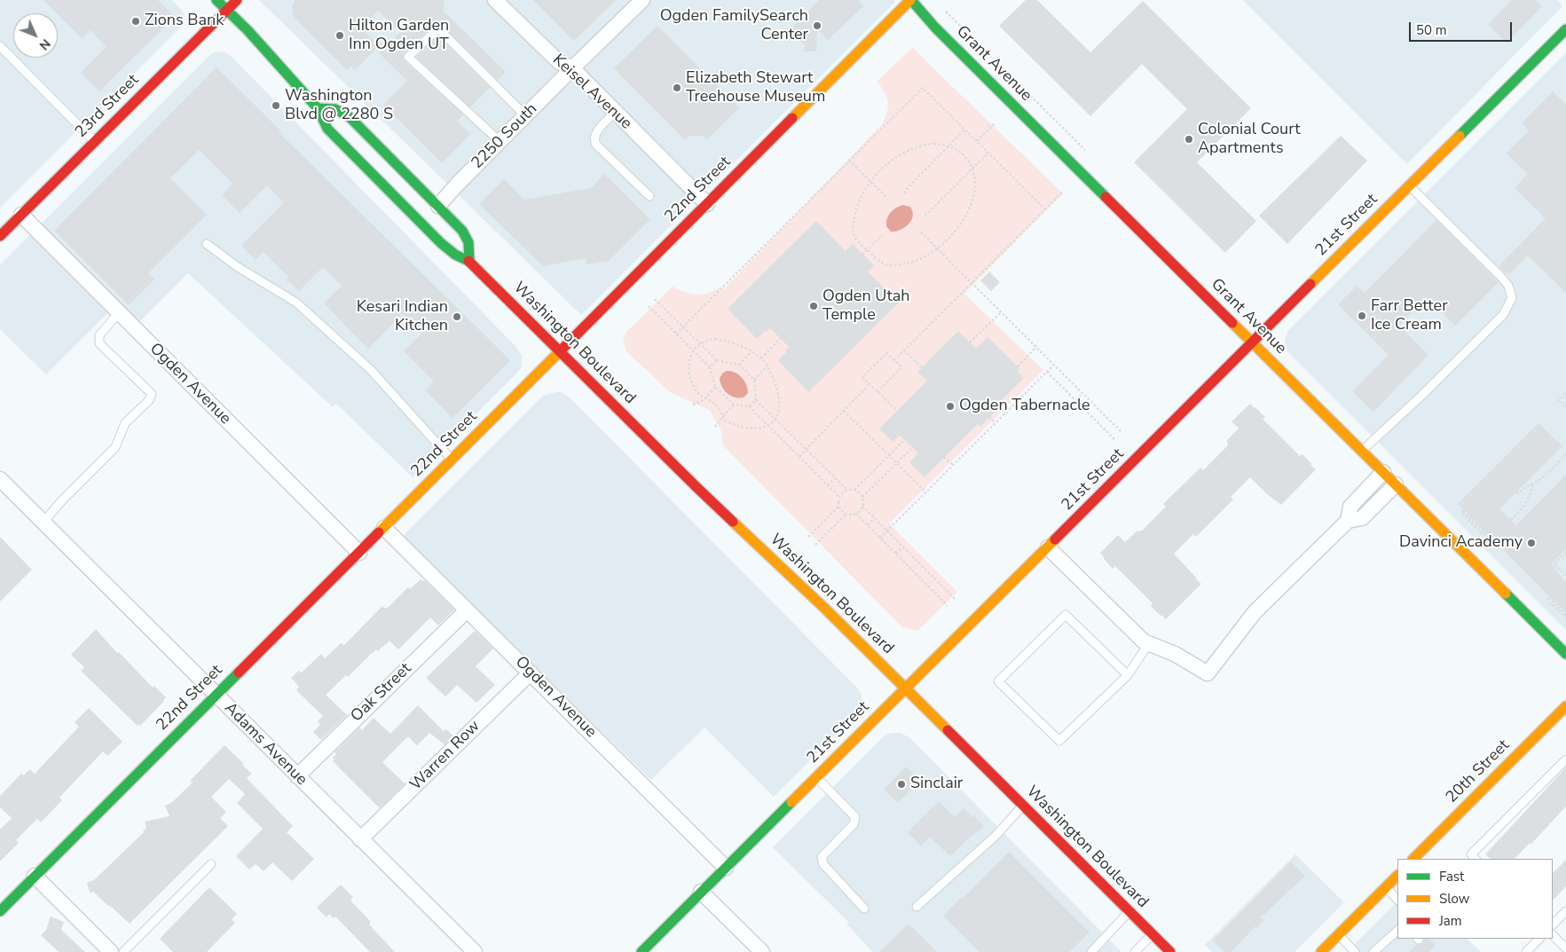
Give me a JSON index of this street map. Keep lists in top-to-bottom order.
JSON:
{
  "streets": {
    "street": [
      "Grant Avenue",
      "Keisel Avenue",
      "23rd Street",
      "2250 South",
      "22nd Street",
      "21st Street",
      "Washington Boulevard",
      "Ogden Avenue",
      "Oak Street",
      "Adams Avenue",
      "Warren Row",
      "20th Street"
    ]
  },
  "crossings": [
    ["Grant Avenue", "22nd Street"],
    ["Grant Avenue", "21st Street"],
    ["Keisel Avenue", "2250 South"],
    ["Keisel Avenue", "22nd Street"],
    ["23rd Street", "Washington Boulevard"],
    ["23rd Street", "Ogden Avenue"],
    ["22nd Street", "Washington Boulevard"],
    ["22nd Street", "Ogden Avenue"],
    ["22nd Street", "Adams Avenue"],
    ["21st Street", "Washington Boulevard"],
    ["21st Street", "Ogden Avenue"],
    ["Ogden Avenue", "Oak Street"],
    ["Ogden Avenue", "Warren Row"],
    ["Oak Street", "Adams Avenue"],
    ["Adams Avenue", "Warren Row"]
  ],
  "places": [
    "Zions Bank",
    "Ogden FamilySearch Center",
    "Hilton Garden Inn Ogden UT",
    "Elizabeth Stewart Treehouse Museum",
    "Washington Blvd @ 2280 S",
    "Colonial Court Apartments",
    "Ogden Utah Temple",
    "Farr Better Ice Cream",
    "Kesari Indian Kitchen",
    "Ogden Tabernacle",
    "Davinci Academy",
    "Sinclair"
  ],
  "legend": ["Fast", "Slow", "Jam"],
  "scale_bar": "50 m",
  "north": "bottom right"
}
